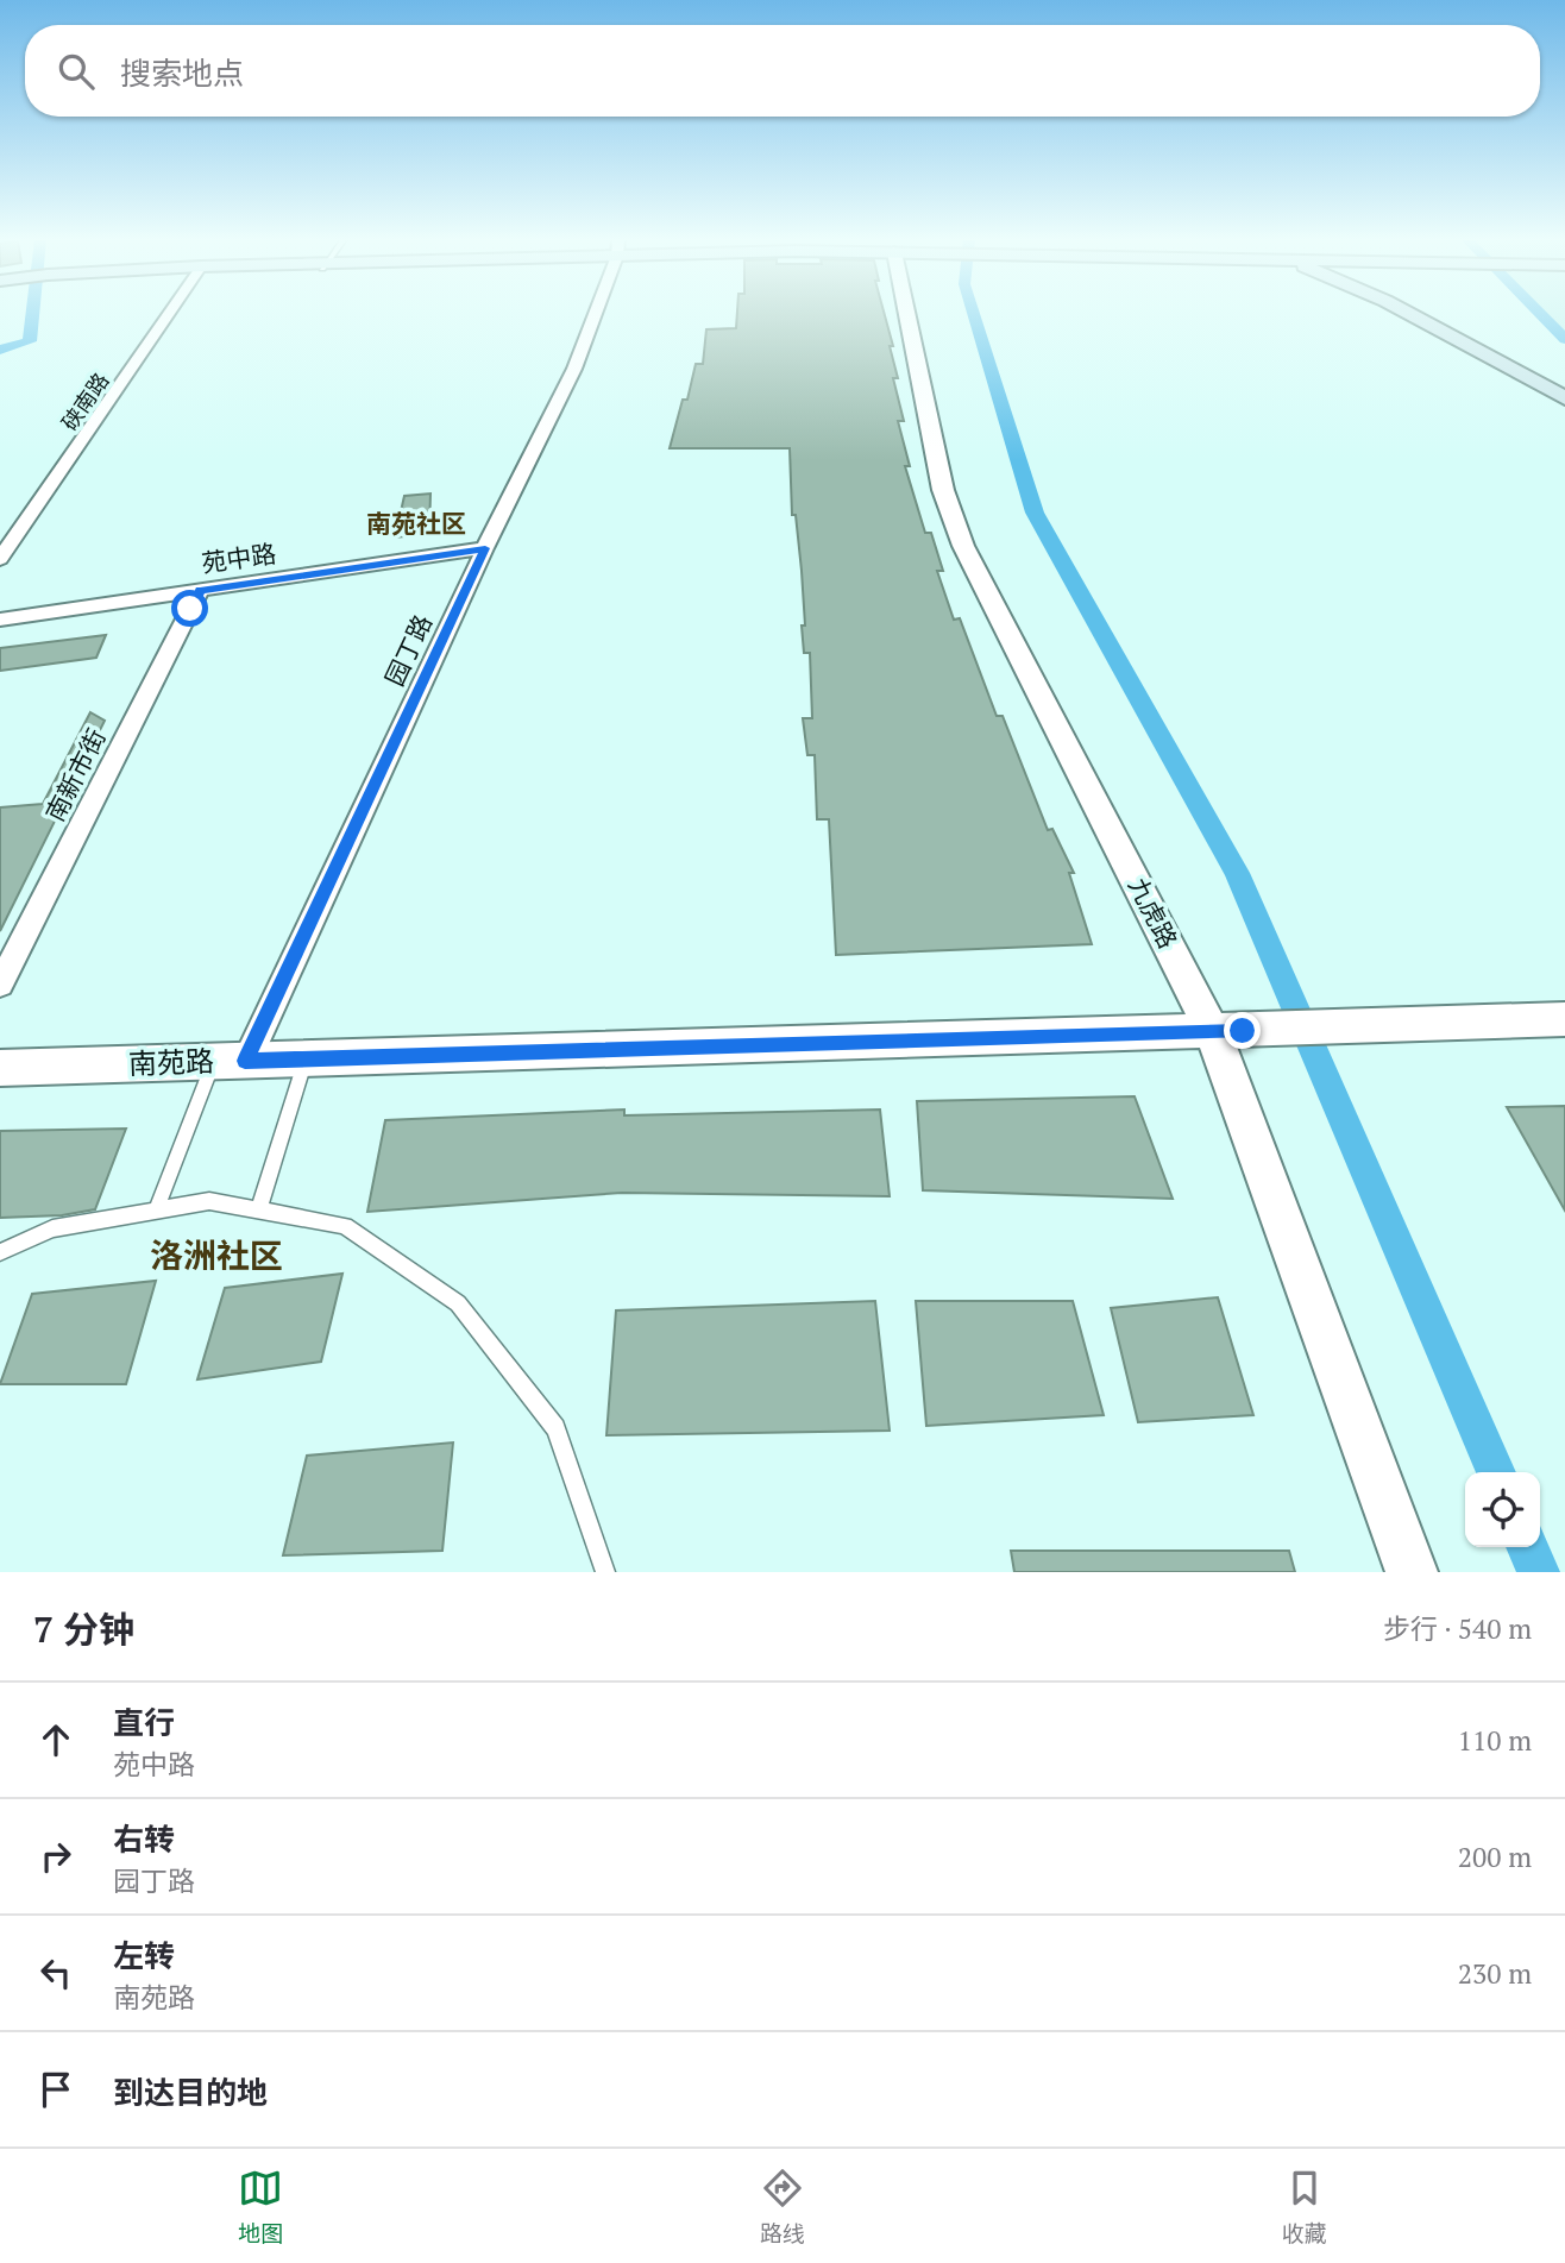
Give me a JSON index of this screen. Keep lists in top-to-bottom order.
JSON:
{
  "streets": {
    "street": [
      "硖南路",
      "苑中路",
      "园丁路",
      "南新市街",
      "九虎路",
      "南苑路"
    ]
  },
  "crossings": [
    ["苑中路", "园丁路"],
    ["苑中路", "南新市街"],
    ["园丁路", "南苑路"],
    ["九虎路", "南苑路"]
  ],
  "districts": ["南苑社区", "洛洲社区"],
  "page": {
    "search": "搜索地点",
    "heading": ["7 分钟", "步行 · 540 m"],
    "list": [
      ["直行", "苑中路", "110 m"],
      ["右转", "园丁路", "200 m"],
      ["左转", "南苑路", "230 m"],
      "到达目的地"
    ],
    "nav": ["地图", "路线", "收藏"]
  }
}
